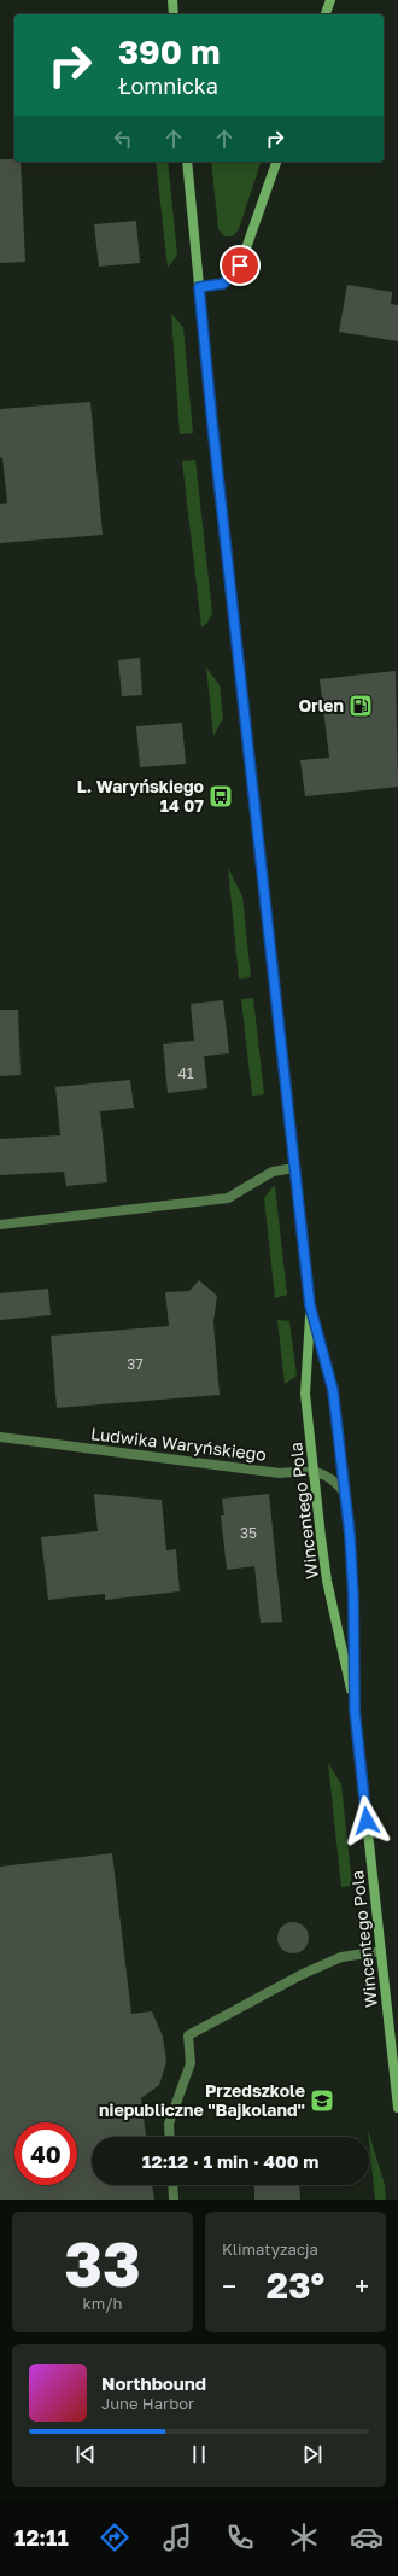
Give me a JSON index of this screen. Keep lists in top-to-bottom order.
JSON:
{
  "streets": {
    "street": ["Ludwika Waryńskiego", "Wincentego Pola"]
  },
  "crossings": [
    ["Ludwika Waryńskiego", "Wincentego Pola"]
  ],
  "places": {
    "fuel station": ["Orlen"],
    "bus stop": ["L. Waryńskiego 14 07"],
    "school or university": ["Przedszkole niepubliczne \"Bajkoland\""]
  },
  "house_numbers": ["41", "37", "35"],
  "page": {
    "turn": ["390 m", "Łomnicka"],
    "limit": "40",
    "trip": "12:12 · 1 min · 400 m",
    "tile": [
      ["33", "km/h"],
      "Klimatyzacja"
    ],
    "heat": ["−", "23°", "+"],
    "song": ["Northbound", "June Harbor"],
    "tabs": "12:11"
  }
}
